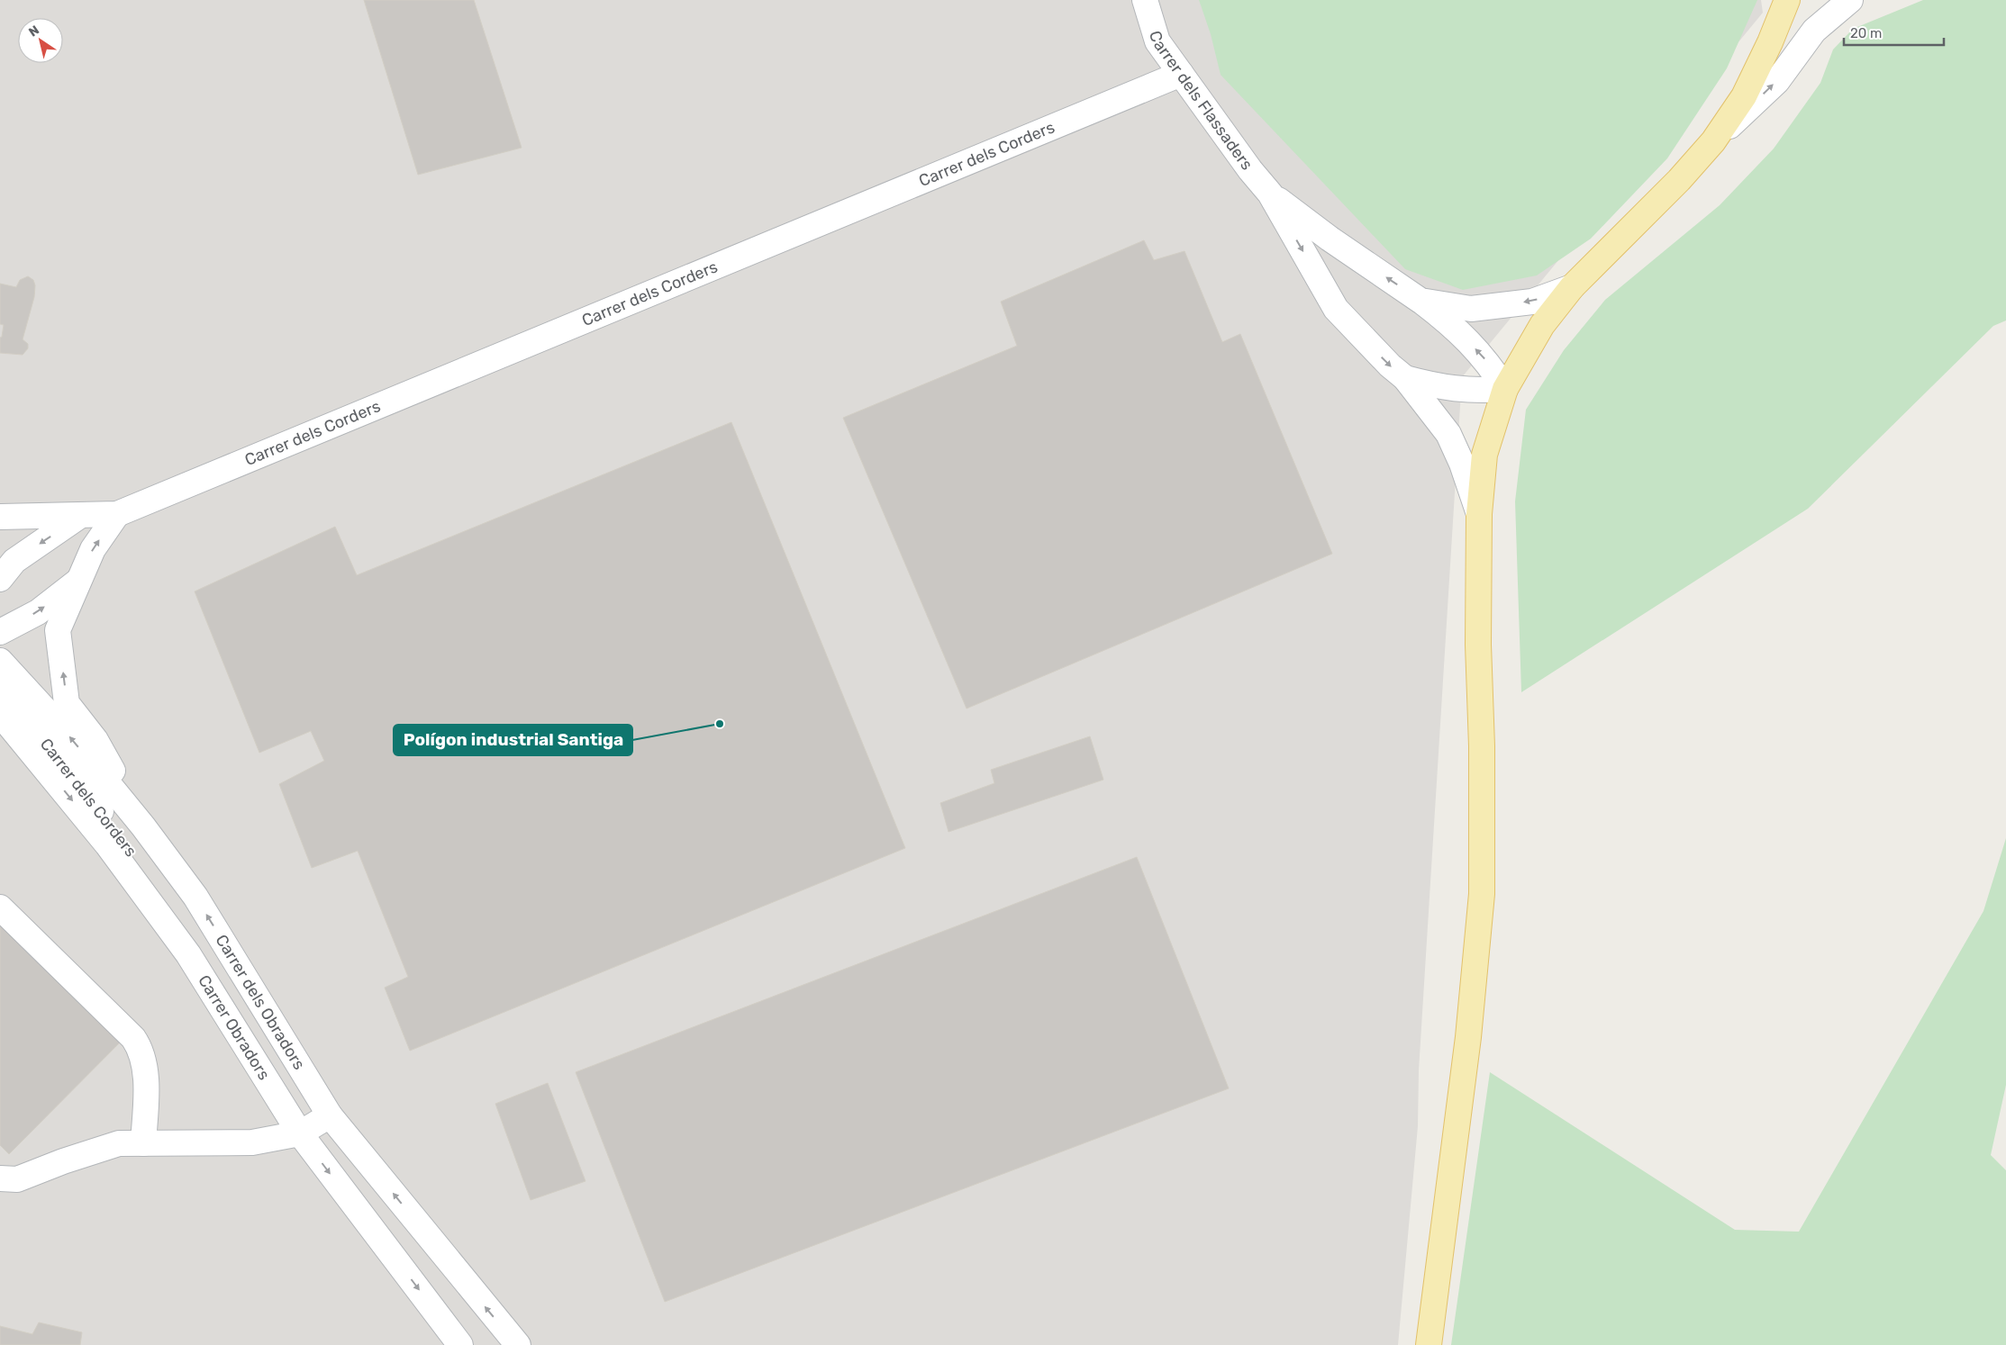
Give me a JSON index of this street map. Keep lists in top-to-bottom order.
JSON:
{
  "streets": {
    "street": [
      "Carrer dels Flassaders",
      "Carrer dels Corders",
      "Carrer dels Obradors",
      "Carrer Obradors"
    ]
  },
  "crossings": [
    ["Carrer dels Flassaders", "Carrer dels Corders"],
    ["Carrer dels Corders", "Carrer dels Obradors"],
    ["Carrer dels Corders", "Carrer Obradors"]
  ],
  "one_way": ["Carrer Obradors"],
  "places": ["Polígon industrial Santiga"],
  "scale_bar": "20 m",
  "north": "top left"
}
